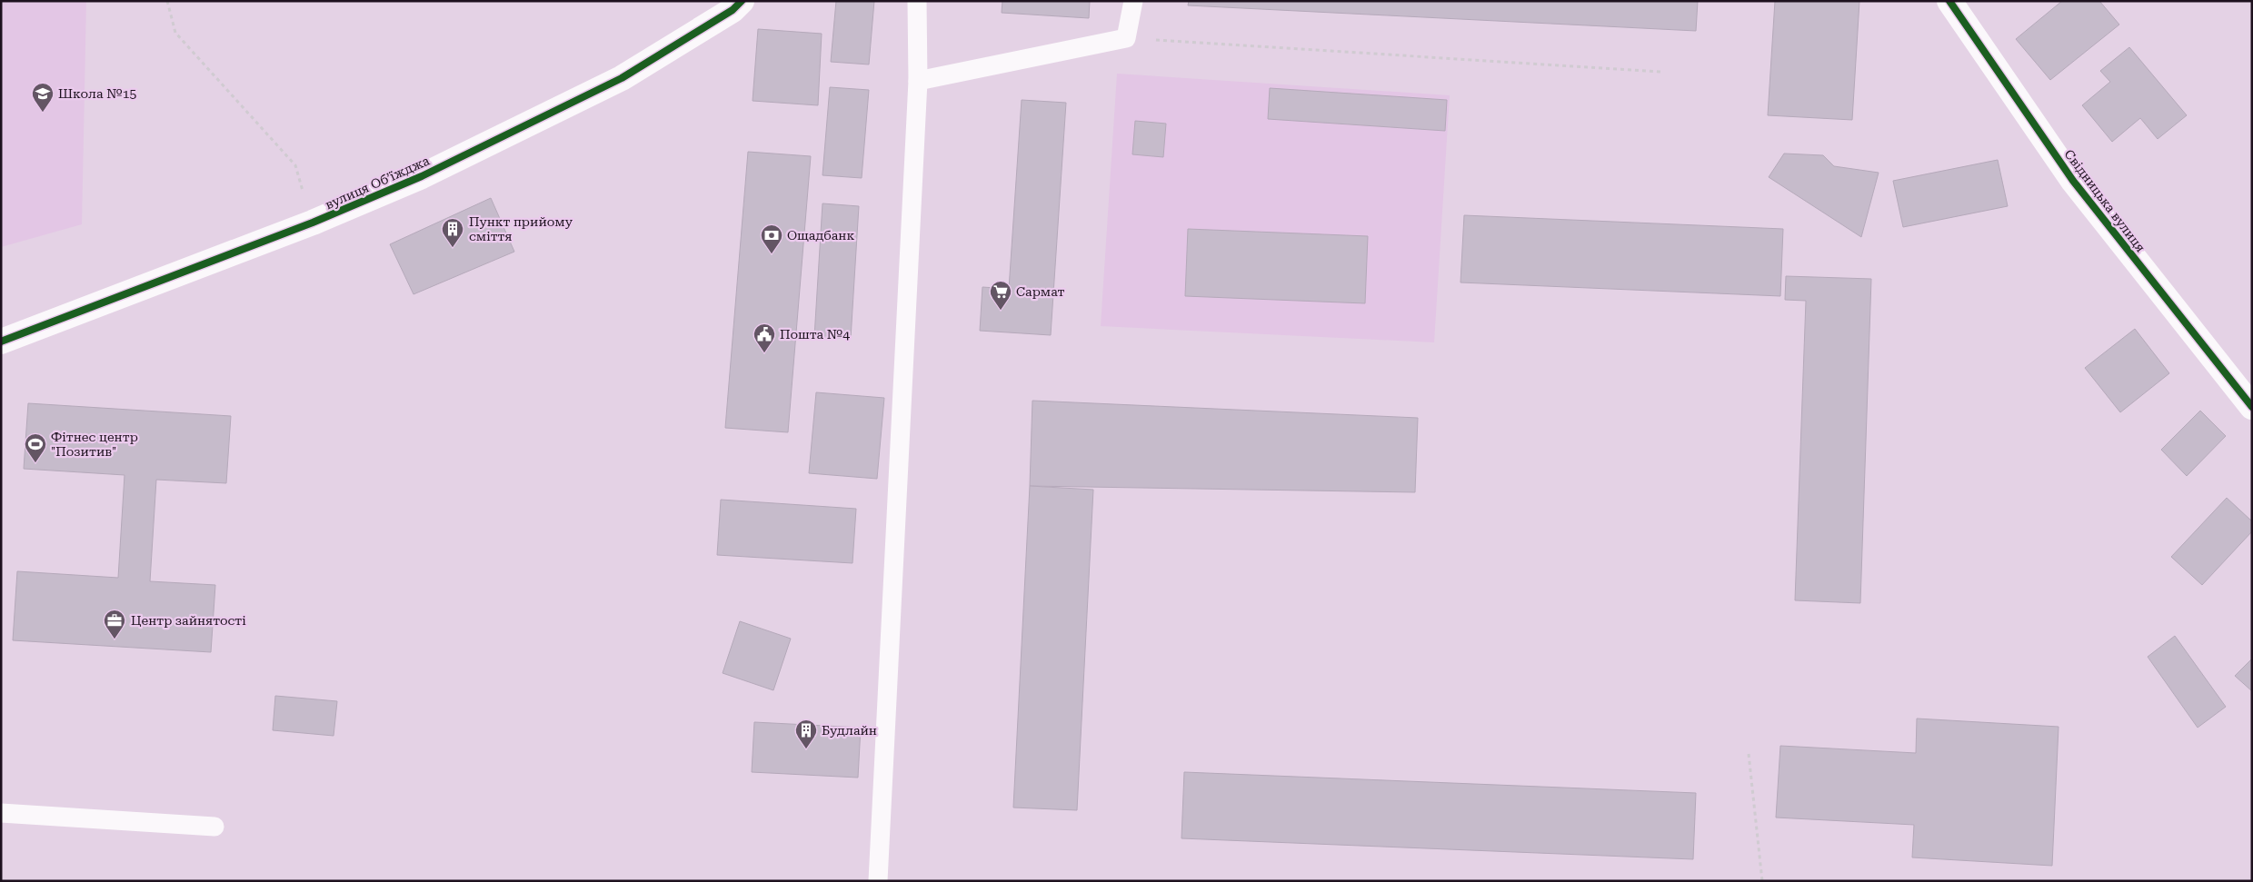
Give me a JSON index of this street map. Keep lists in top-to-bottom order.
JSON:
{
  "streets": {
    "street": ["вулиця Обʼїжджа", "Свідницька вулиця"]
  },
  "places": {
    "school or university": ["Школа №15"],
    "building": ["Пункт прийому сміття", "Будлайн"],
    "bank": ["Ощадбанк"],
    "supermarket": ["Сармат"],
    "public building": ["Пошта №4"],
    "sports": ["Фітнес центр \"Позитив\""],
    "office": ["Центр зайнятості"]
  }
}
